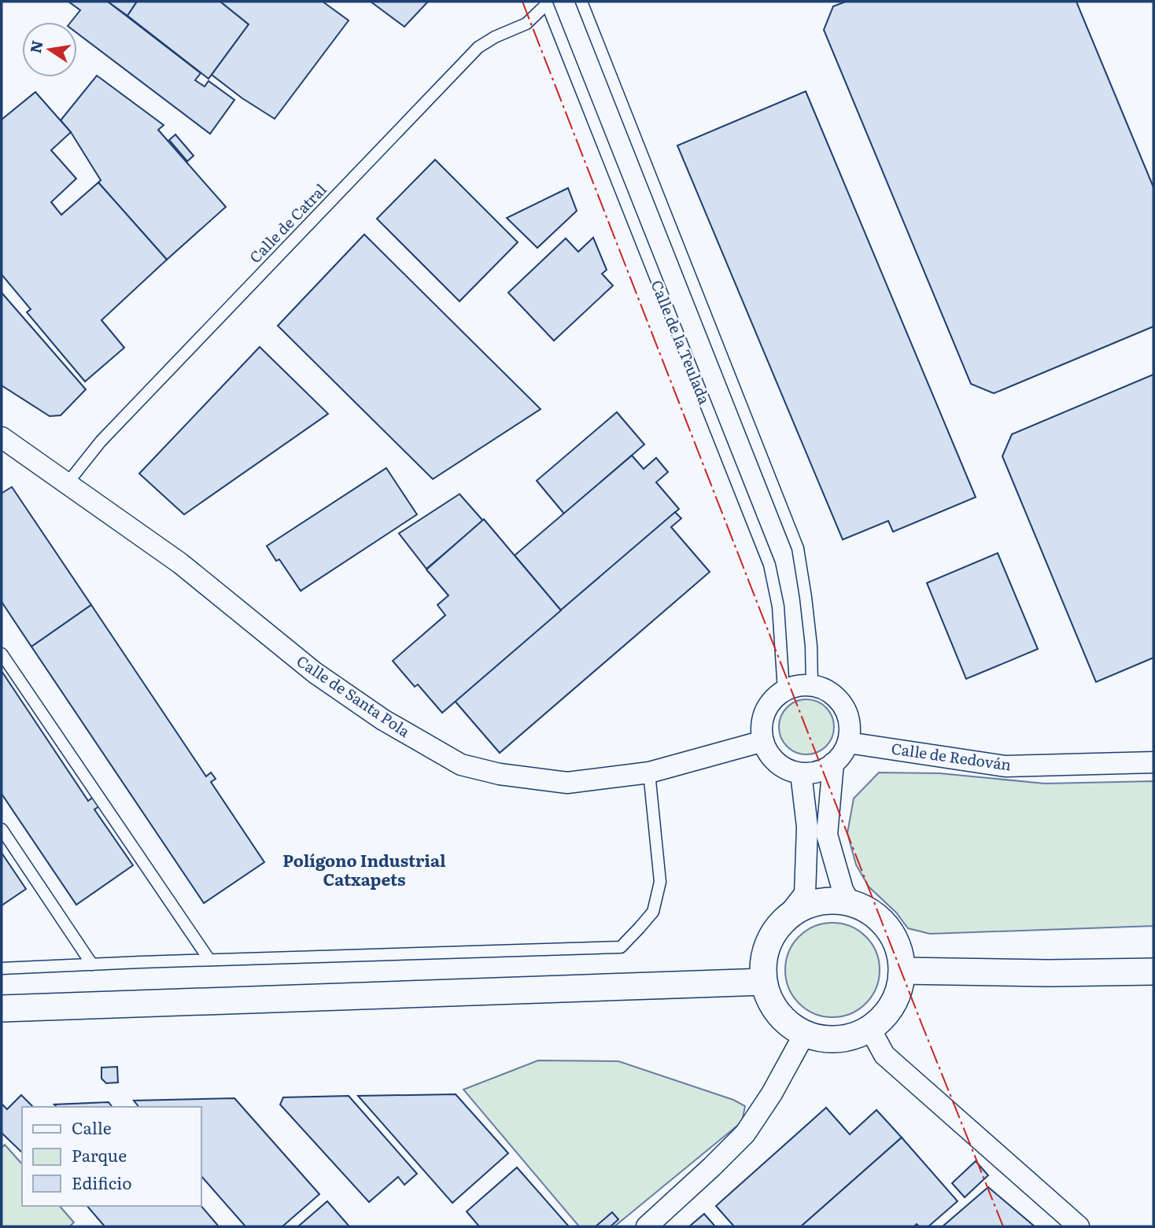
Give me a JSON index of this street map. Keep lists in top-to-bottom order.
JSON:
{
  "streets": {
    "street": ["Calle de Santa Pola", "Calle de Redován"],
    "lane": ["Calle de Catral", "Calle de la Teulada"]
  },
  "crossings": [
    ["Calle de Catral", "Calle de la Teulada"],
    ["Calle de Catral", "Calle de Santa Pola"],
    ["Calle de la Teulada", "Calle de Santa Pola"],
    ["Calle de la Teulada", "Calle de Redován"],
    ["Calle de Santa Pola", "Calle de Redován"]
  ],
  "districts": ["Polígono Industrial Catxapets"],
  "legend": ["Calle", "Parque", "Edificio"],
  "north": "left"
}
